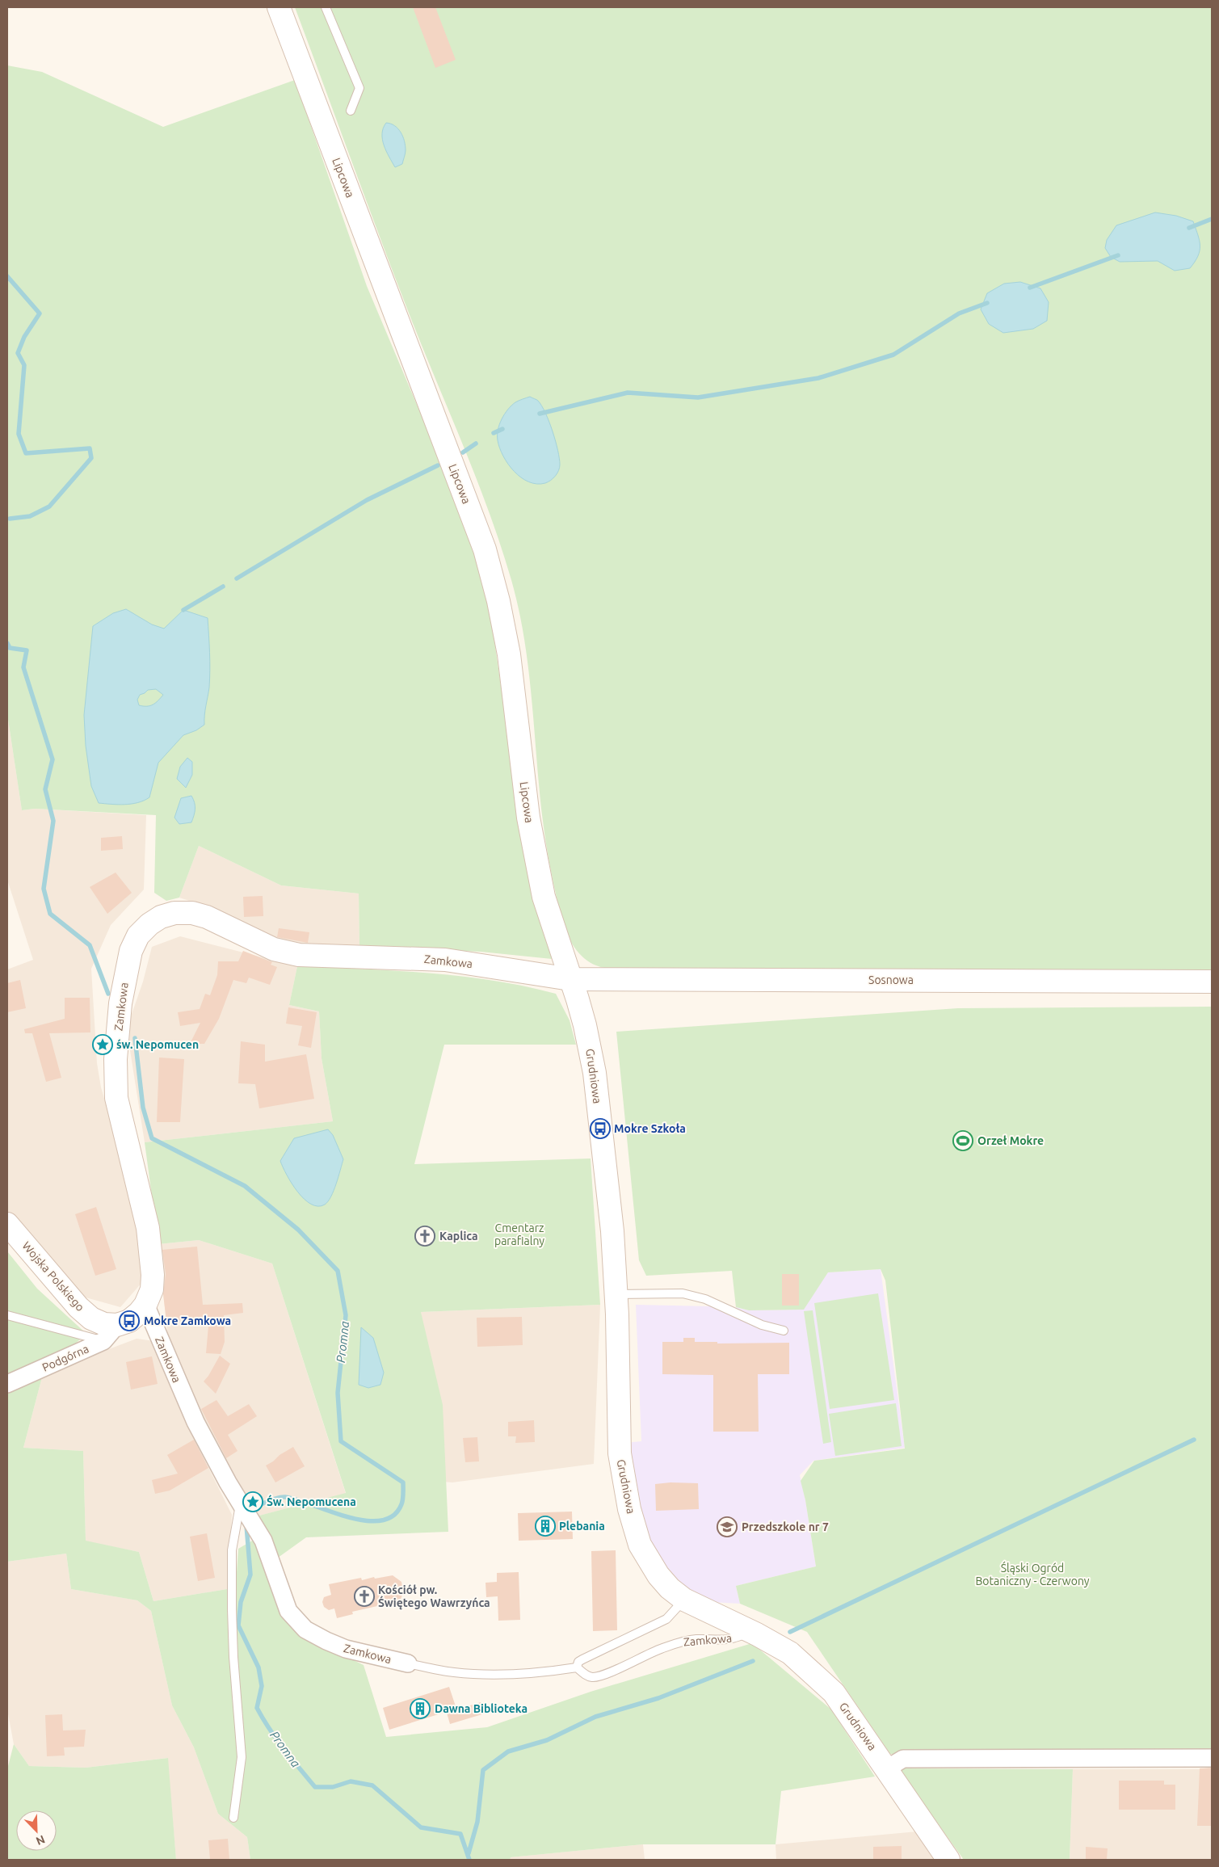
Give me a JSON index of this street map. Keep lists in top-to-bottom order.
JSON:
{
  "streets": {
    "street": [
      "Lipcowa",
      "Zamkowa",
      "Sosnowa",
      "Grudniowa",
      "Wojska Polskiego",
      "Podgórna"
    ]
  },
  "crossings": [
    ["Lipcowa", "Zamkowa"],
    ["Lipcowa", "Sosnowa"],
    ["Lipcowa", "Grudniowa"],
    ["Zamkowa", "Sosnowa"],
    ["Zamkowa", "Grudniowa"],
    ["Sosnowa", "Grudniowa"],
    ["Wojska Polskiego", "Podgórna"]
  ],
  "water": ["Promna"],
  "parks": ["Cmentarz parafialny", "Śląski Ogród Botaniczny - Czerwony"],
  "places": {
    "place": ["św. Nepomucen", "Św. Nepomucena"],
    "bus stop": ["Mokre Szkoła", "Mokre Zamkowa"],
    "sports": ["Orzeł Mokre"],
    "church": ["Kaplica", "Kościół pw. Świętego Wawrzyńca"],
    "building": ["Plebania", "Dawna Biblioteka"],
    "school or university": ["Przedszkole nr 7"]
  },
  "north": "bottom right"
}
